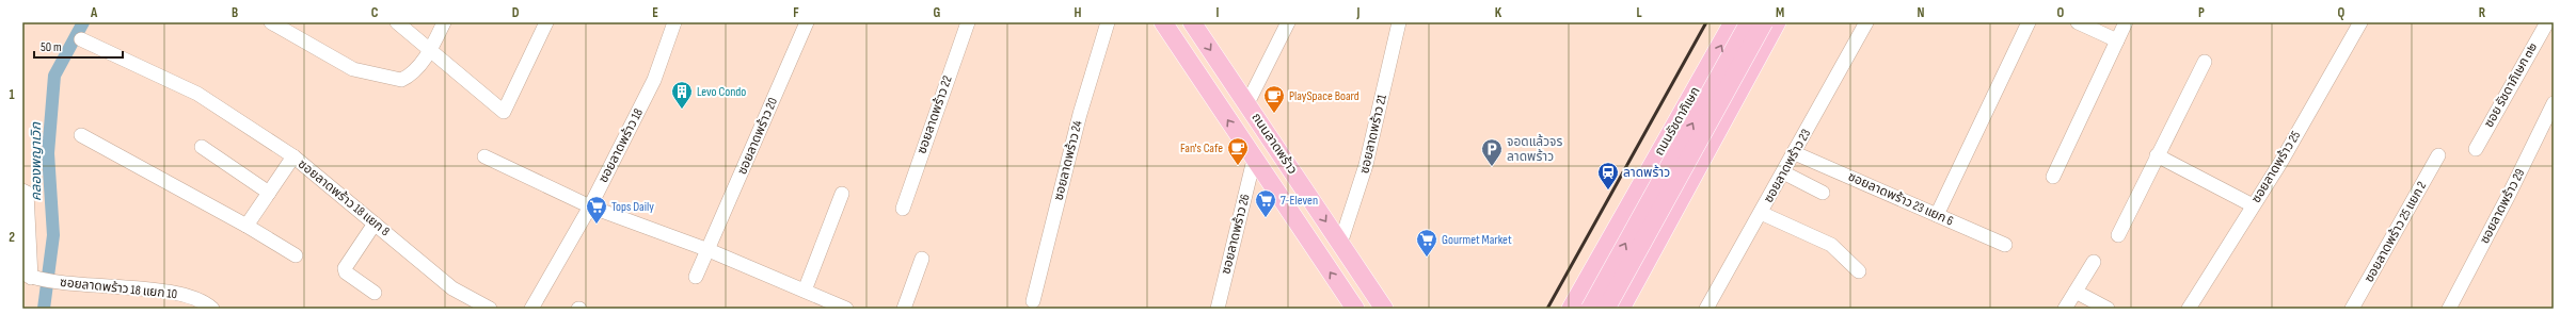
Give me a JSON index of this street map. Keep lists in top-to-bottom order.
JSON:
{
  "streets": {
    "main road": ["ถนนรัชดาภิเษก", "ถนนลาดพร้าว"],
    "street": [
      "ซอย รัชดาภิเษก ๓๒",
      "ซอยลาดพร้าว 22",
      "ซอยลาดพร้าว 21",
      "ซอยลาดพร้าว 20",
      "ซอยลาดพร้าว 18",
      "ซอยลาดพร้าว 24",
      "ซอยลาดพร้าว 23",
      "ซอยลาดพร้าว 25",
      "ซอยลาดพร้าว 18 แยก 8",
      "ซอยลาดพร้าว 23 แยก 6",
      "ซอยลาดพร้าว 29",
      "ซอยลาดพร้าว 25 แยก 2",
      "ซอยลาดพร้าว 26",
      "ซอยลาดพร้าว 18 แยก 10"
    ]
  },
  "crossings": [
    ["ซอยลาดพร้าว 21", "ถนนลาดพร้าว"],
    ["ถนนลาดพร้าว", "ซอยลาดพร้าว 26"],
    ["ซอยลาดพร้าว 23", "ซอยลาดพร้าว 23 แยก 6"]
  ],
  "water": ["คลองพญาเวิก"],
  "places": {
    "building": ["Levo Condo"],
    "cafe": ["PlaySpace Board", "Fan's Cafe"],
    "parking": ["จอดแล้วจร ลาดพร้าว"],
    "station": ["ลาดพร้าว"],
    "supermarket": ["7-Eleven", "Tops Daily", "Gourmet Market"]
  },
  "scale_bar": "50 m",
  "grid": {
    "columns": [
      "A",
      "B",
      "C",
      "D",
      "E",
      "F",
      "G",
      "H",
      "I",
      "J",
      "K",
      "L",
      "M",
      "N",
      "O",
      "P",
      "Q",
      "R"
    ],
    "rows": ["1", "2"]
  }
}
